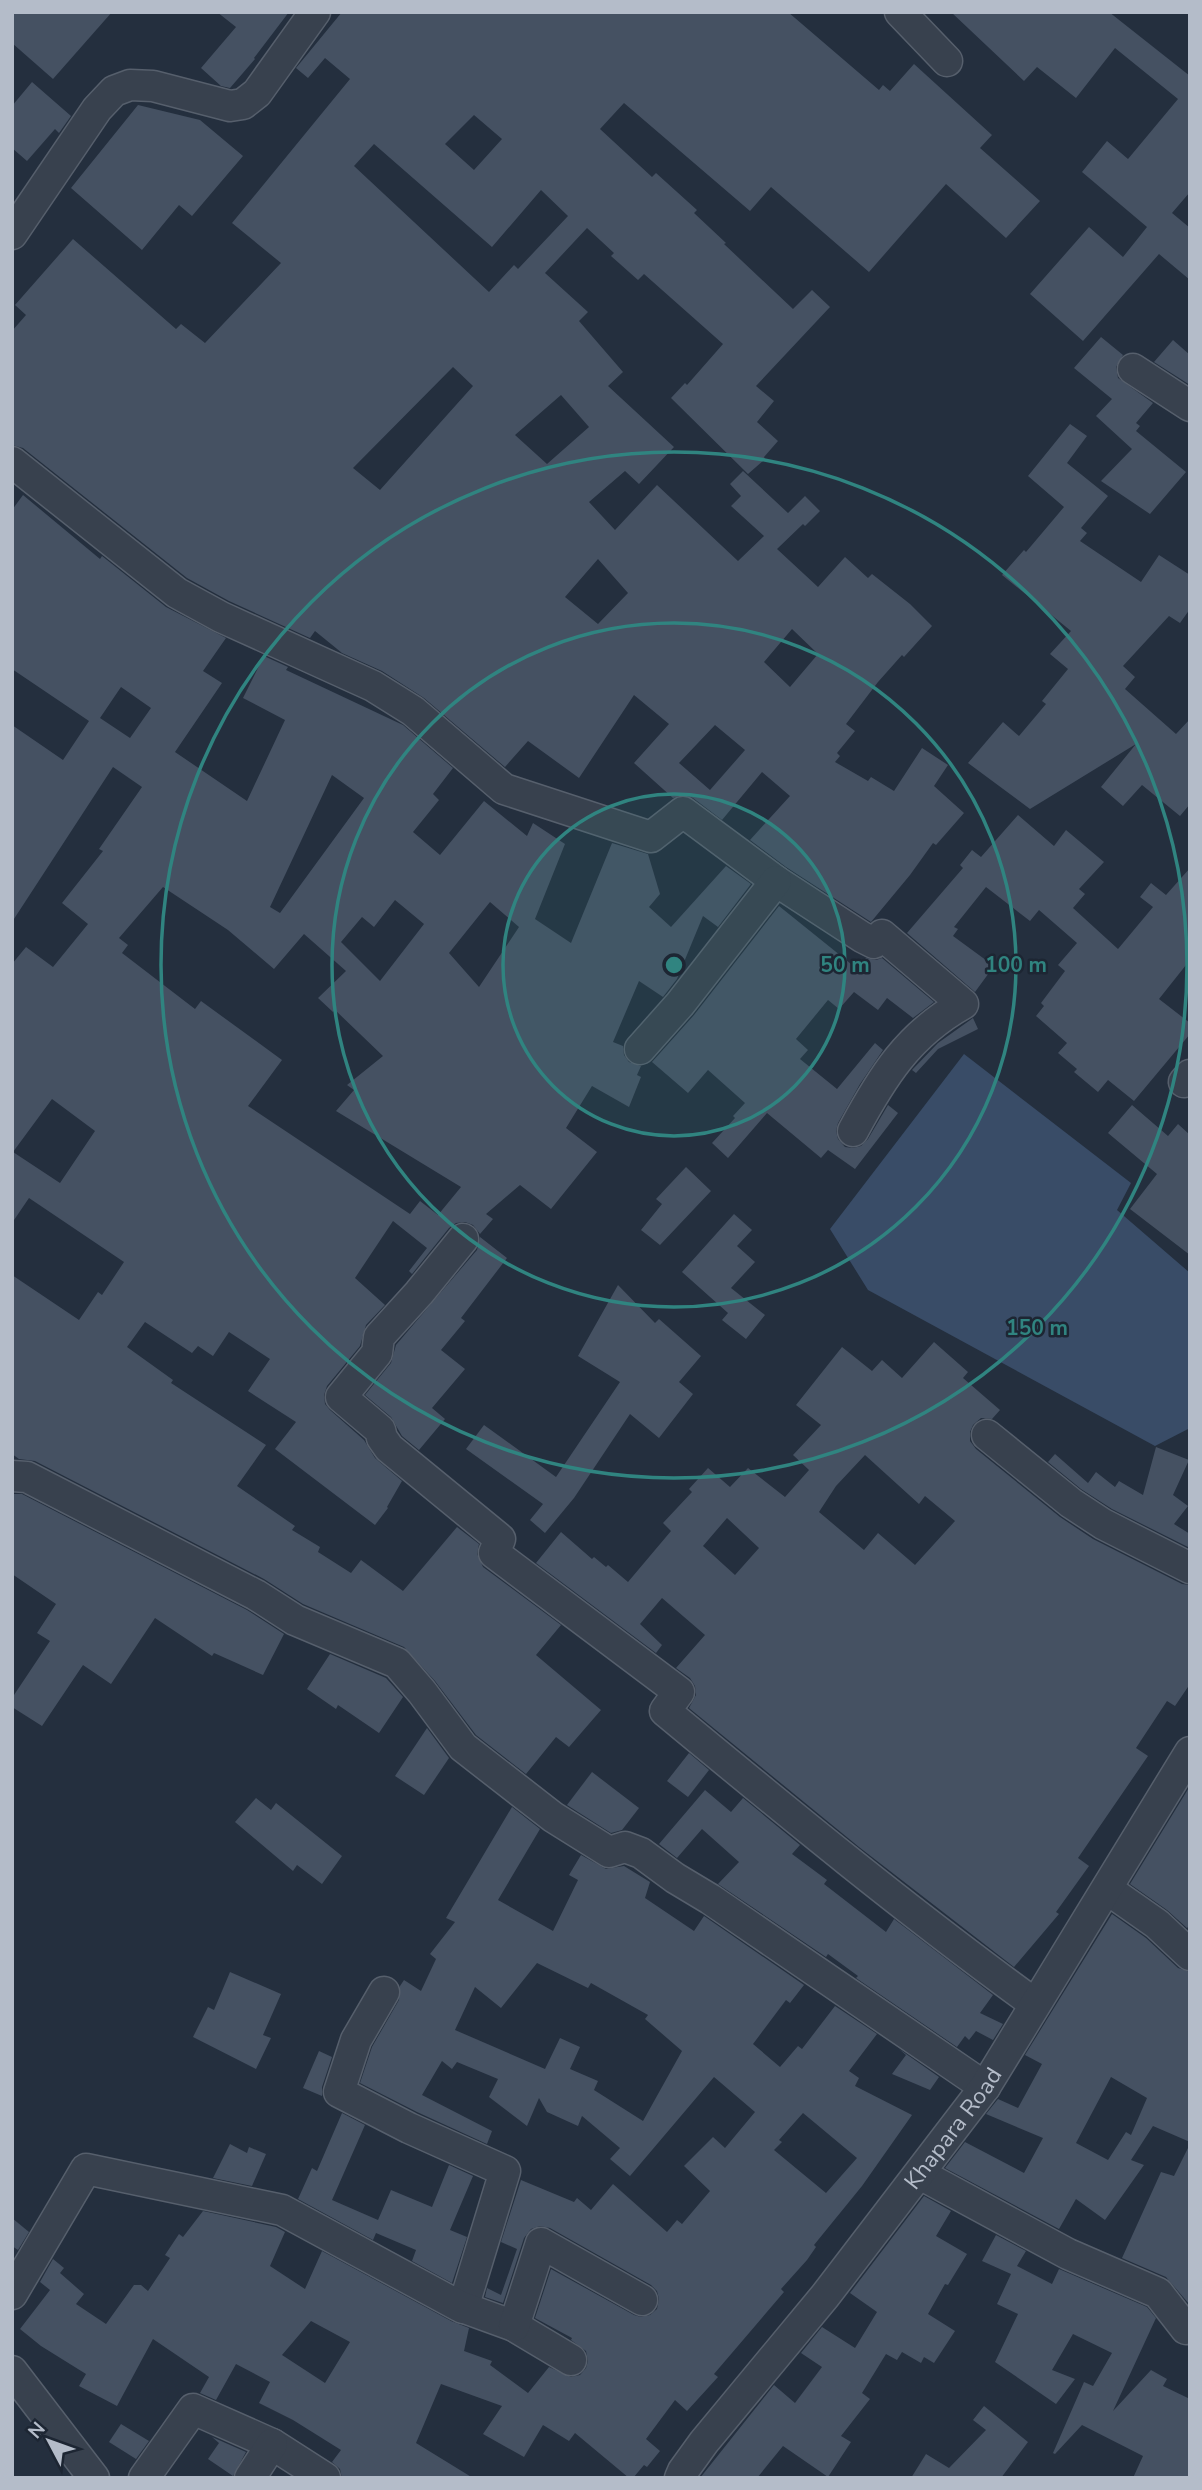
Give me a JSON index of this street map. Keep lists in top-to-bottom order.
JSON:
{
  "streets": {
    "street": ["Khapara Road"]
  },
  "north": "top left",
  "rings": ["50 m", "100 m", "150 m"]
}
